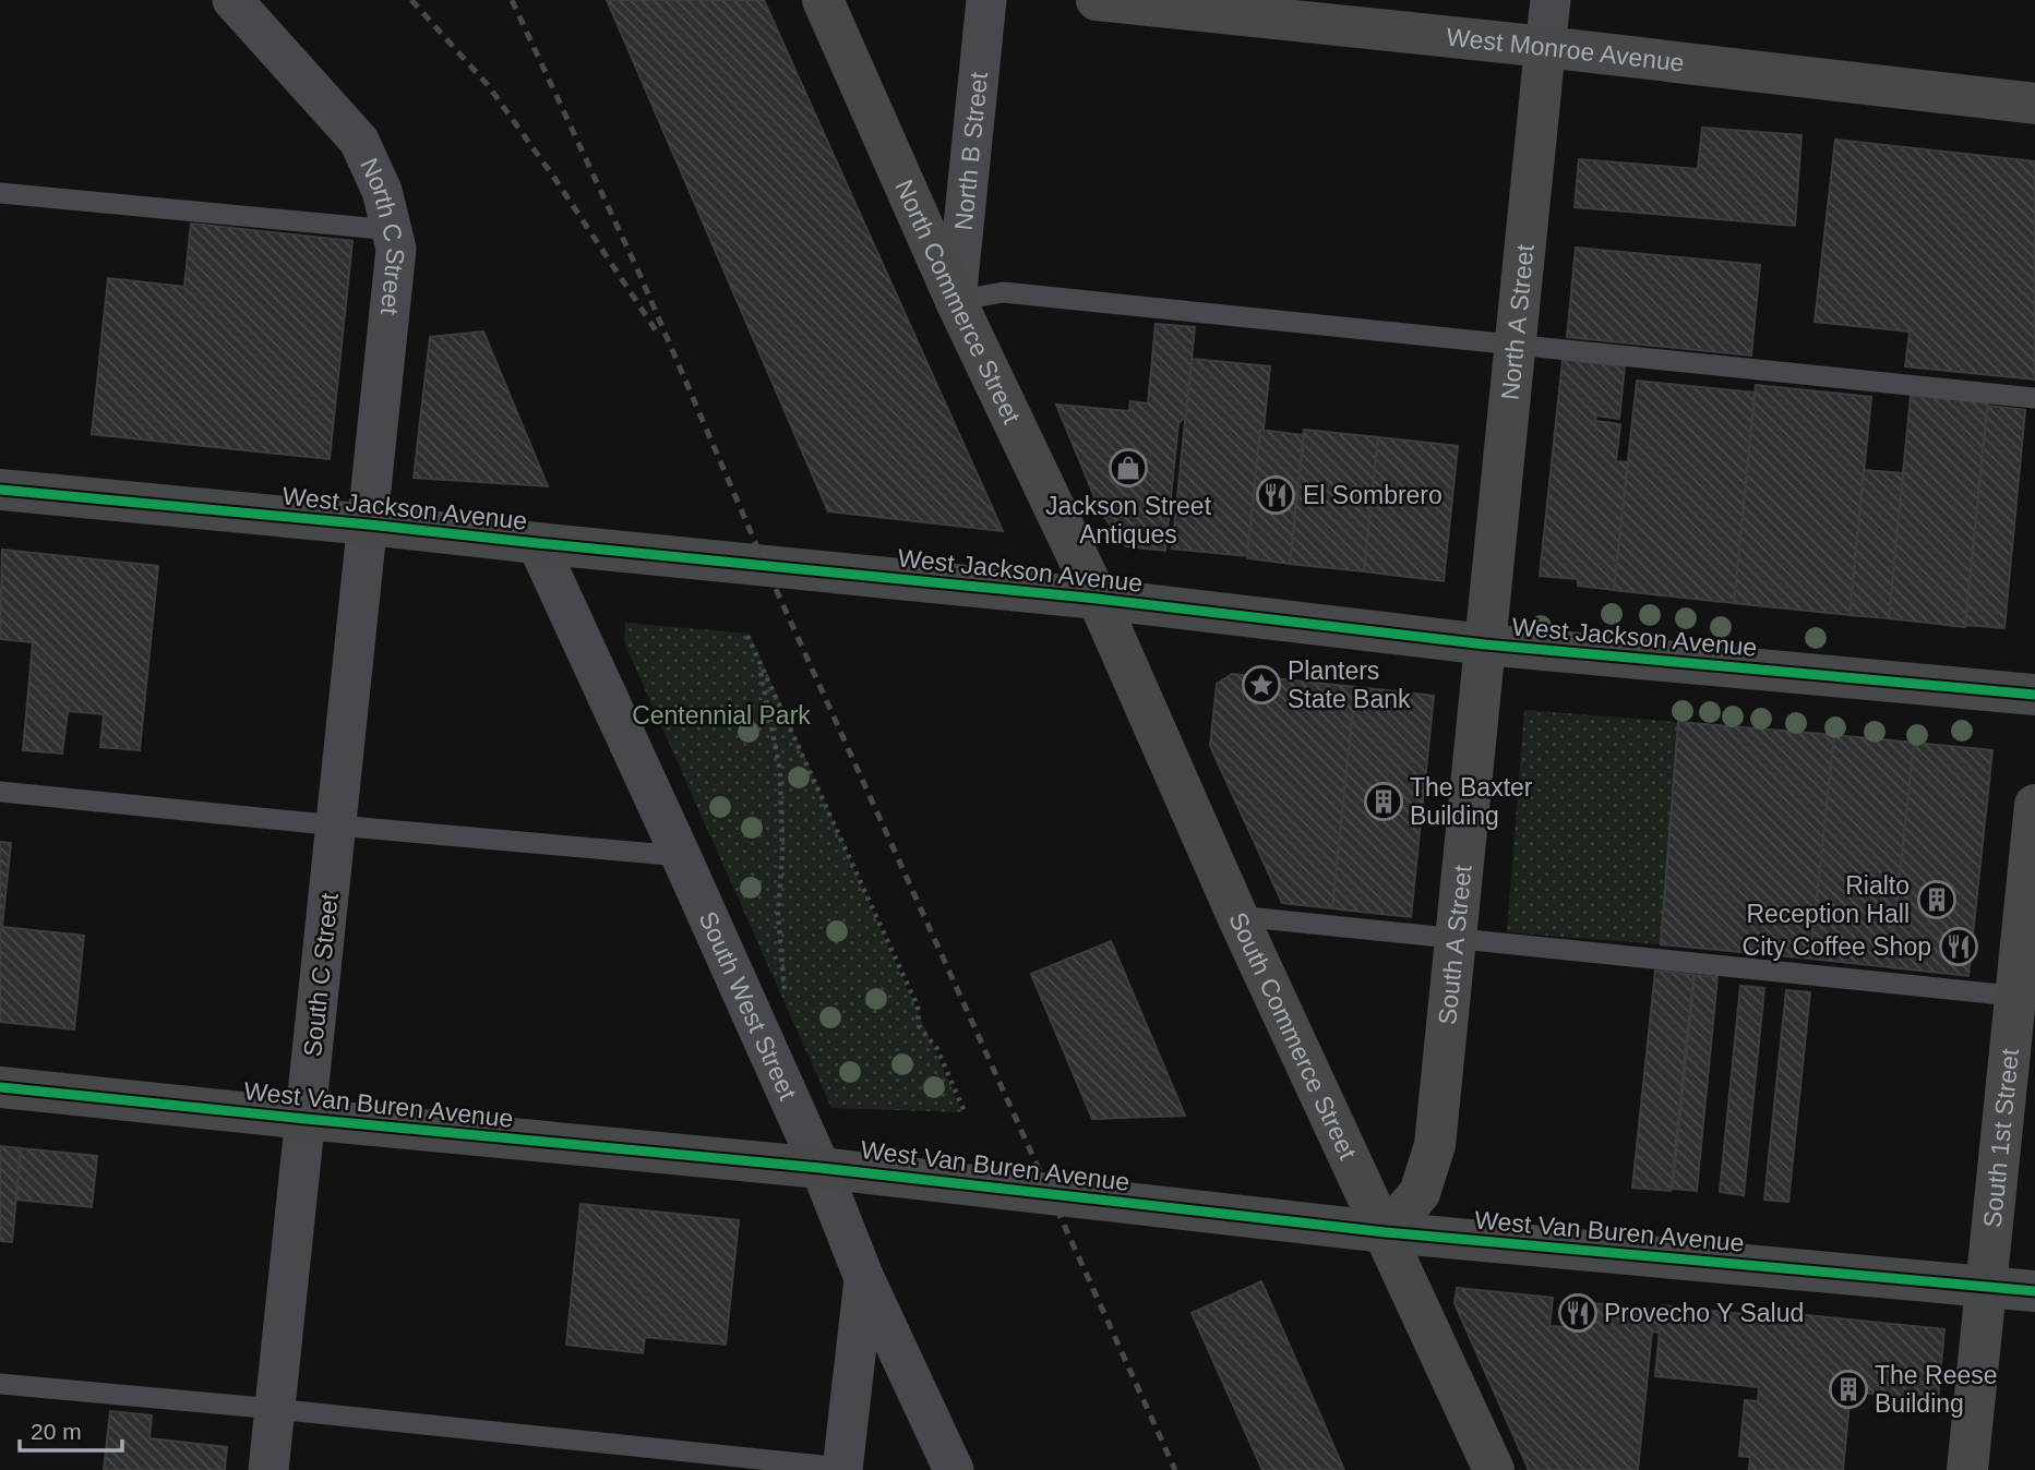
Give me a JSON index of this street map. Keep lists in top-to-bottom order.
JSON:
{
  "streets": {
    "street": [
      "West Monroe Avenue",
      "North B Street",
      "North C Street",
      "North Commerce Street",
      "North A Street",
      "West Jackson Avenue",
      "South A Street",
      "South C Street",
      "South West Street",
      "South Commerce Street",
      "West Van Buren Avenue",
      "South 1st Street"
    ]
  },
  "crossings": [
    ["West Monroe Avenue", "North A Street"],
    ["North B Street", "North Commerce Street"],
    ["North C Street", "West Jackson Avenue"],
    ["North C Street", "South C Street"],
    ["North Commerce Street", "West Jackson Avenue"],
    ["North Commerce Street", "South Commerce Street"],
    ["North A Street", "West Jackson Avenue"],
    ["North A Street", "South A Street"],
    ["West Jackson Avenue", "South A Street"],
    ["West Jackson Avenue", "South C Street"],
    ["West Jackson Avenue", "South West Street"],
    ["West Jackson Avenue", "South Commerce Street"],
    ["South A Street", "South Commerce Street"],
    ["South A Street", "West Van Buren Avenue"],
    ["South C Street", "West Van Buren Avenue"],
    ["South West Street", "West Van Buren Avenue"],
    ["South Commerce Street", "West Van Buren Avenue"],
    ["West Van Buren Avenue", "South 1st Street"]
  ],
  "parks": ["Centennial Park"],
  "places": {
    "shop": ["Jackson Street Antiques"],
    "restaurant": ["El Sombrero", "City Coffee Shop", "Provecho Y Salud"],
    "place": ["Planters State Bank"],
    "building": ["The Baxter Building", "Rialto Reception Hall", "The Reese Building"]
  },
  "scale_bar": "20 m"
}
